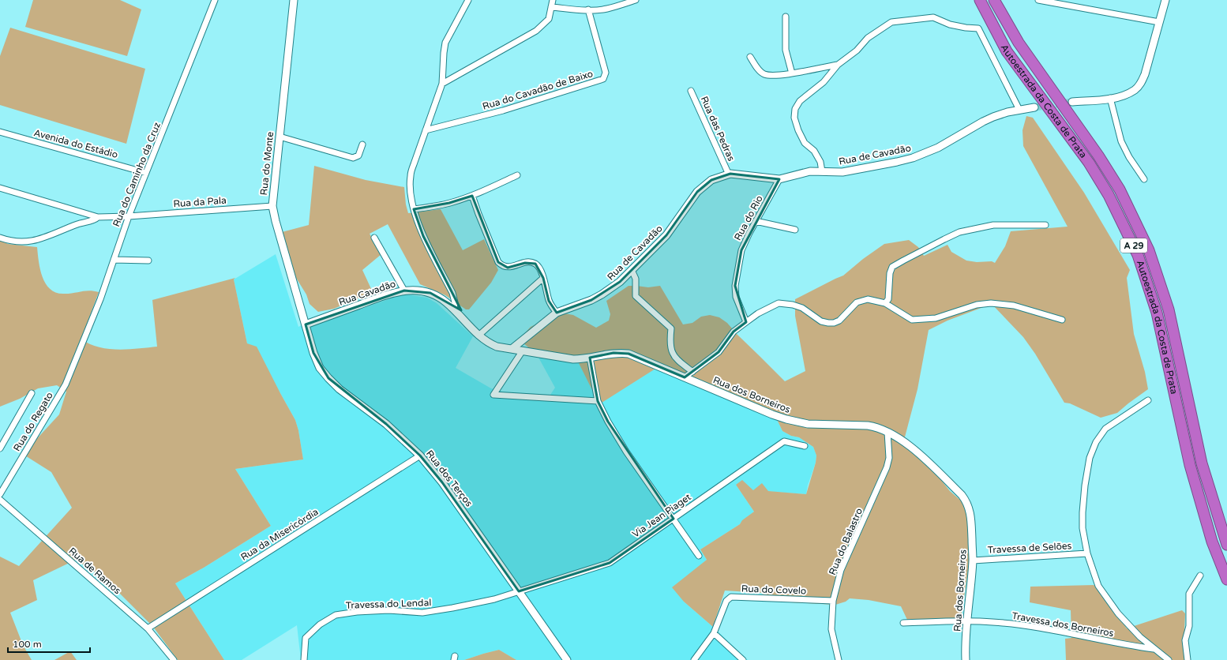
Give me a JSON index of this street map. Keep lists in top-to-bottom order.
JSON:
{
  "streets": {
    "highway": ["Autoestrada da Costa de Prata", "A 29"],
    "street": [
      "Rua do Cavadão de Baixo",
      "Rua das Pedras",
      "Avenida do Estádio",
      "Rua de Cavadão",
      "Rua do Monte",
      "Rua do Caminho da Cruz",
      "Rua da Pala",
      "Rua do Rio",
      "Rua Cavadão",
      "Rua dos Borneiros",
      "Rua do Regato",
      "Rua dos Terços",
      "Via Jean Piaget",
      "Rua da Misericórdia",
      "Rua do Balastro",
      "Travessa de Selões",
      "Rua de Ramos",
      "Rua do Covelo",
      "Travessa do Lendal",
      "Travessa dos Borneiros"
    ]
  },
  "crossings": [
    ["Rua das Pedras", "Rua de Cavadão"],
    ["Avenida do Estádio", "Rua do Caminho da Cruz"],
    ["Rua de Cavadão", "Rua do Rio"],
    ["Rua de Cavadão", "Rua Cavadão"],
    ["Rua do Monte", "Rua da Pala"],
    ["Rua do Monte", "Rua Cavadão"],
    ["Rua do Monte", "Rua dos Terços"],
    ["Rua do Caminho da Cruz", "Rua da Pala"],
    ["Rua do Caminho da Cruz", "Rua do Regato"],
    ["Rua Cavadão", "Rua dos Borneiros"],
    ["Rua Cavadão", "Rua dos Terços"],
    ["Rua dos Borneiros", "Rua do Balastro"],
    ["Rua dos Borneiros", "Travessa de Selões"],
    ["Rua dos Borneiros", "Travessa dos Borneiros"],
    ["Rua dos Terços", "Via Jean Piaget"],
    ["Rua dos Terços", "Rua da Misericórdia"],
    ["Rua dos Terços", "Travessa do Lendal"],
    ["Via Jean Piaget", "Travessa do Lendal"],
    ["Rua da Misericórdia", "Rua de Ramos"],
    ["Rua do Balastro", "Rua do Covelo"]
  ],
  "scale_bar": "100 m"
}
